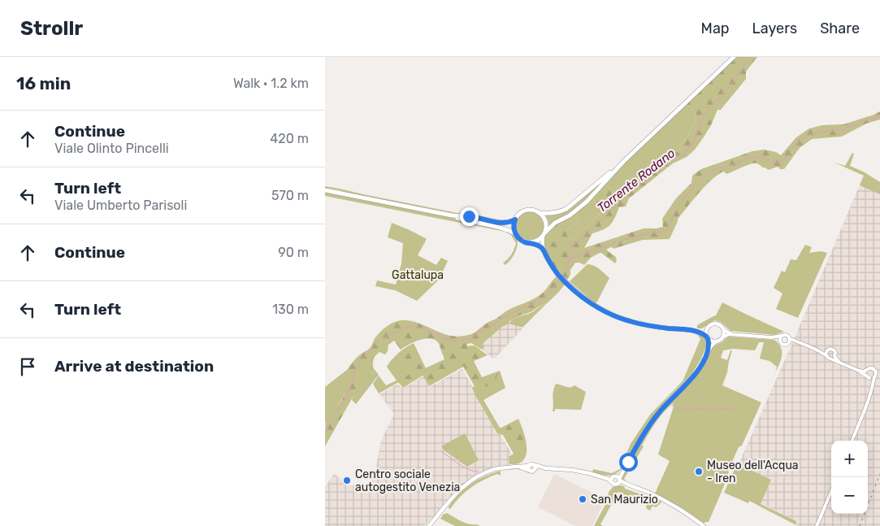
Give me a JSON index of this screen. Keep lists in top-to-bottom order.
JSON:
{
  "water": ["Torrente Rodano"],
  "parks": ["Gattalupa"],
  "places": ["Museo dell'Acqua - Iren", "Centro sociale autogestito Venezia", "San Maurizio"],
  "page": {
    "header": "Strollr",
    "nav": ["Map", "Layers", "Share"],
    "heading": ["16 min", "Walk · 1.2 km"],
    "list": [
      ["Continue", "Viale Olinto Pincelli", "420 m"],
      ["Turn left", "Viale Umberto Parisoli", "570 m"],
      ["Continue", "90 m"],
      ["Turn left", "130 m"],
      "Arrive at destination"
    ],
    "map_buttons": ["+", "−"]
  }
}
